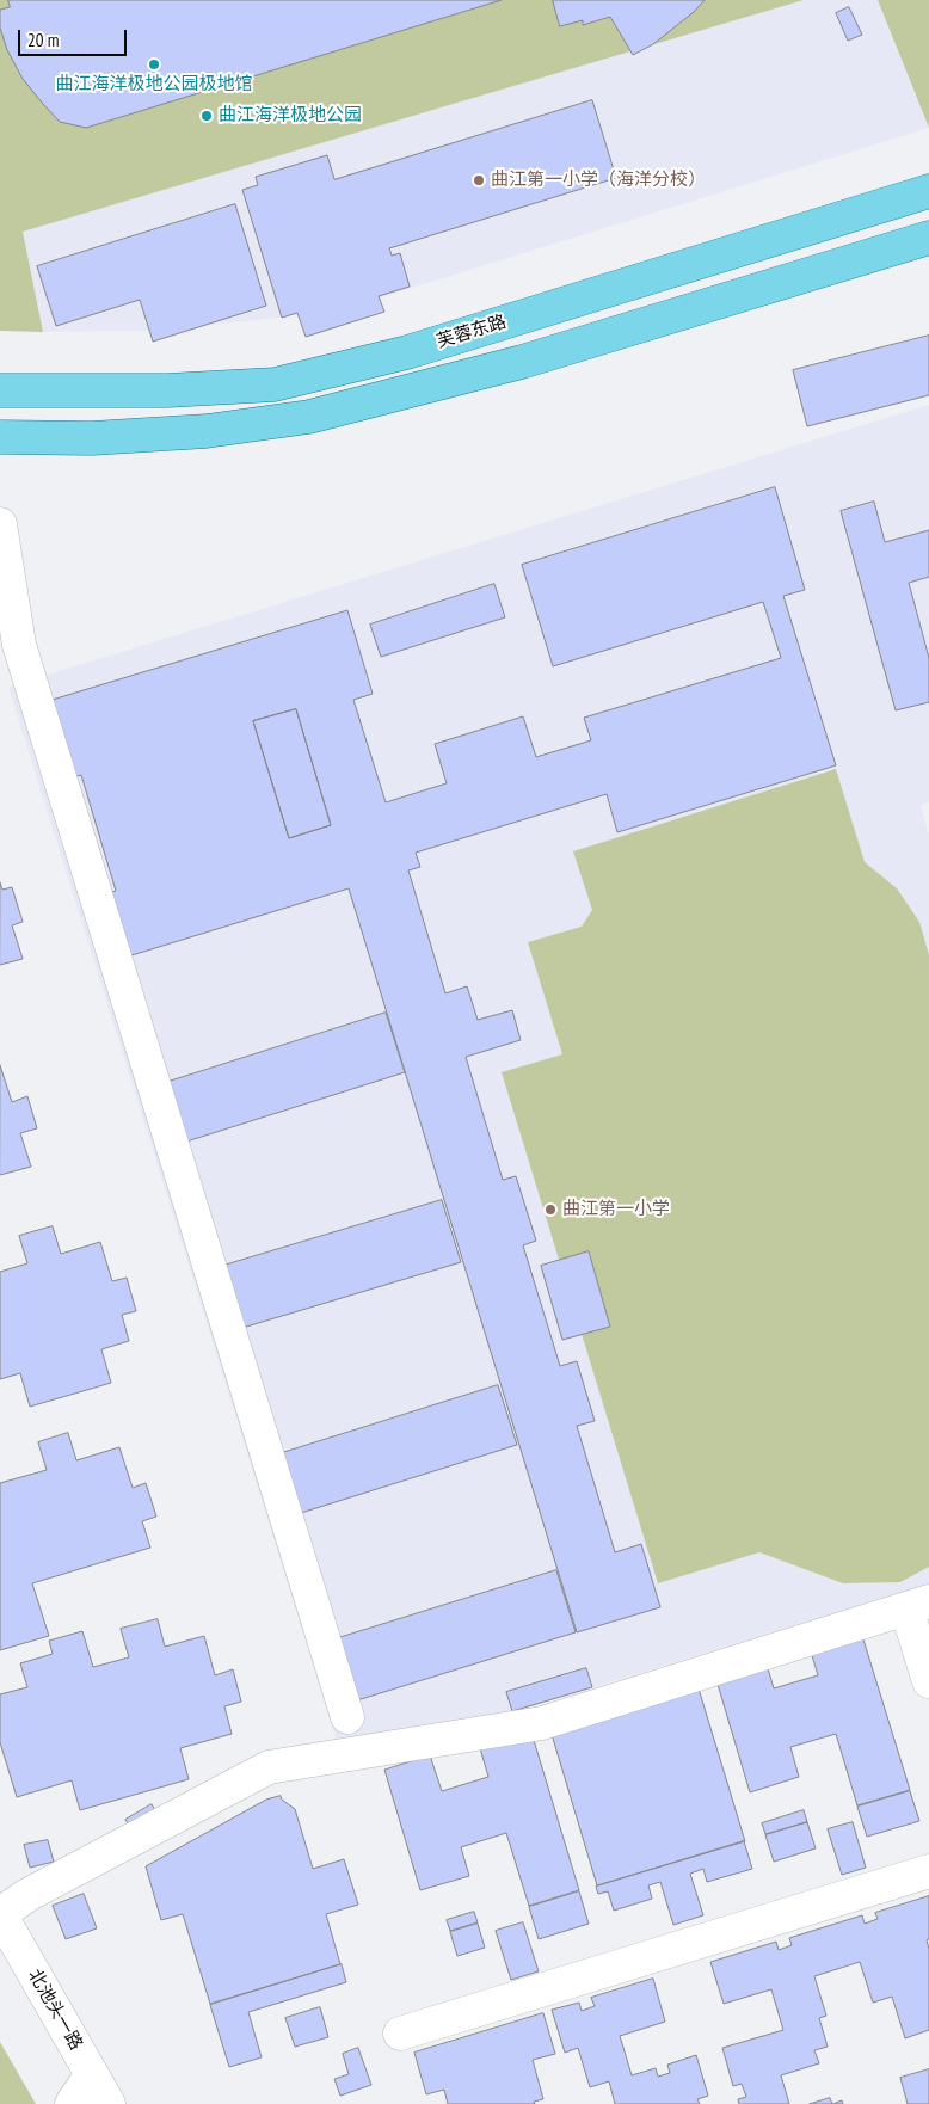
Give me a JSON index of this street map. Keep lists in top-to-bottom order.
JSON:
{
  "streets": {
    "main road": ["芙蓉东路"],
    "street": ["北池头一路"]
  },
  "places": [
    "曲江海洋极地公园极地馆",
    "曲江海洋极地公园",
    "曲江第一小学（海洋分校）",
    "曲江第一小学"
  ],
  "scale_bar": "20 m"
}
